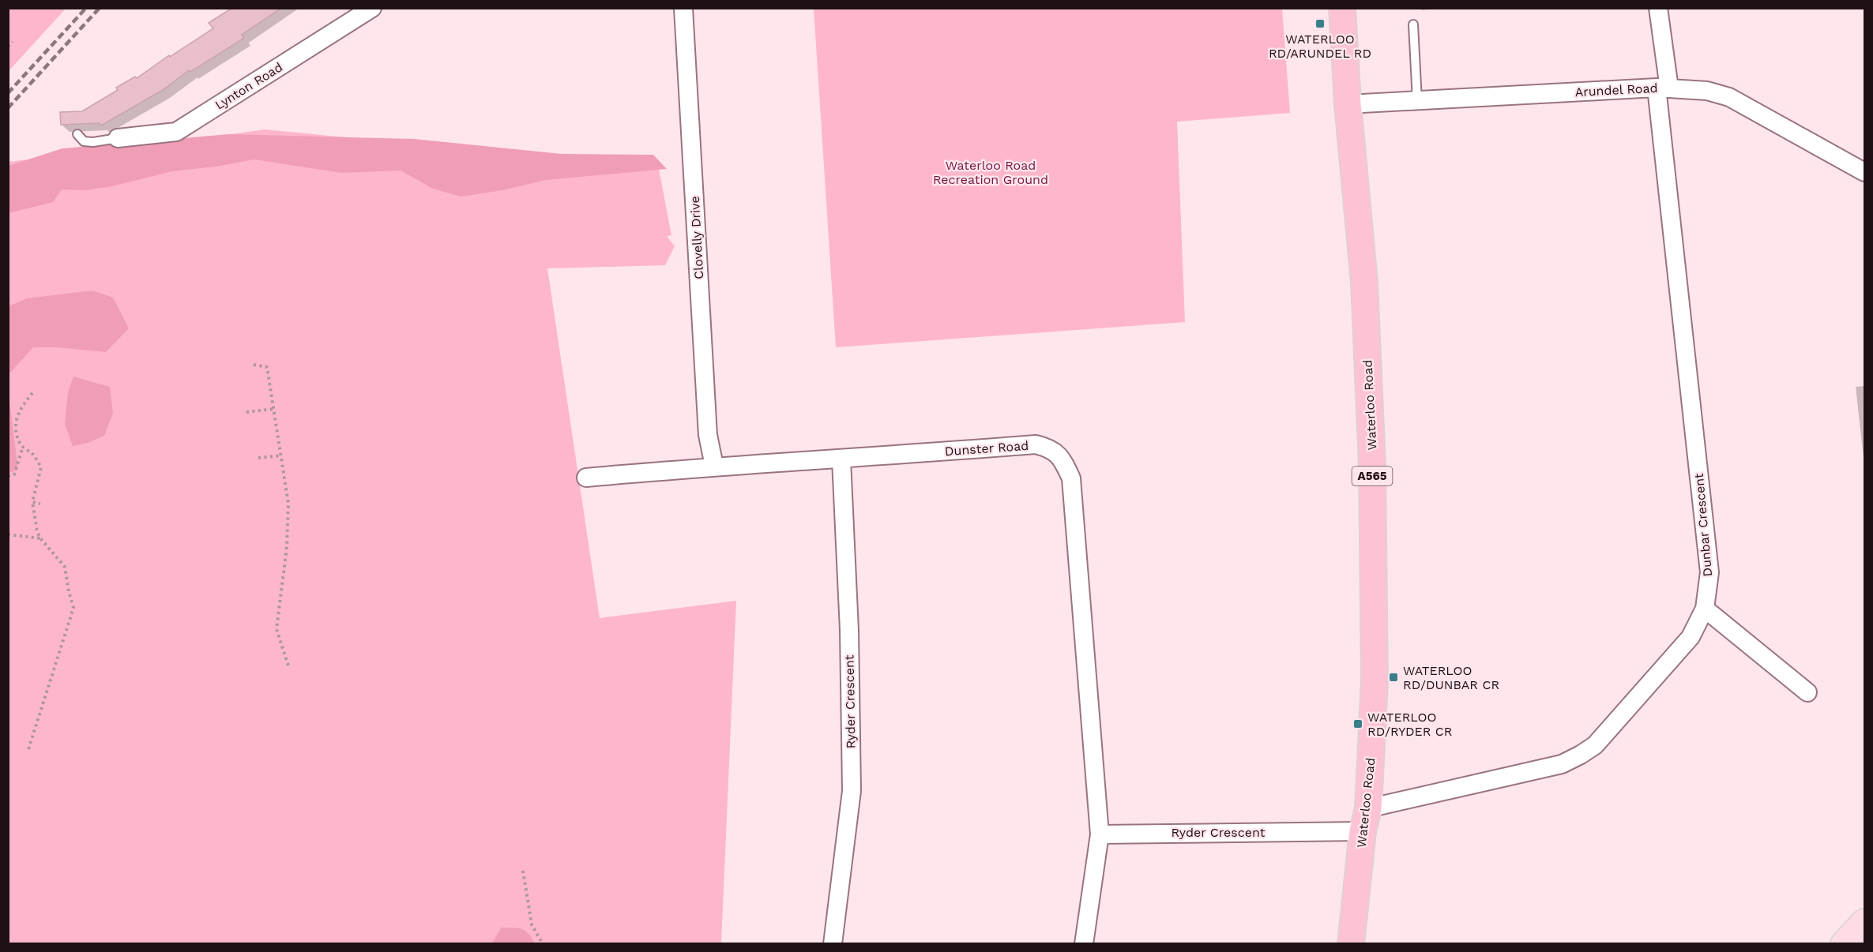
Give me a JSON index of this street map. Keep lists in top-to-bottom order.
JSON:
{
  "streets": {
    "highway": ["Waterloo Road", "A565"],
    "street": [
      "Lynton Road",
      "Arundel Road",
      "Clovelly Drive",
      "Dunster Road",
      "Dunbar Crescent",
      "Ryder Crescent"
    ]
  },
  "crossings": [
    ["Arundel Road", "Waterloo Road"],
    ["Arundel Road", "Dunbar Crescent"],
    ["Clovelly Drive", "Dunster Road"],
    ["Waterloo Road", "Dunbar Crescent"],
    ["Waterloo Road", "Ryder Crescent"],
    ["Dunster Road", "Ryder Crescent"],
    ["Dunbar Crescent", "Ryder Crescent"]
  ],
  "parks": ["Waterloo Road Recreation Ground"],
  "places": {
    "transit": ["WATERLOO RD/ARUNDEL RD", "WATERLOO RD/DUNBAR CR", "WATERLOO RD/RYDER CR"]
  }
}
